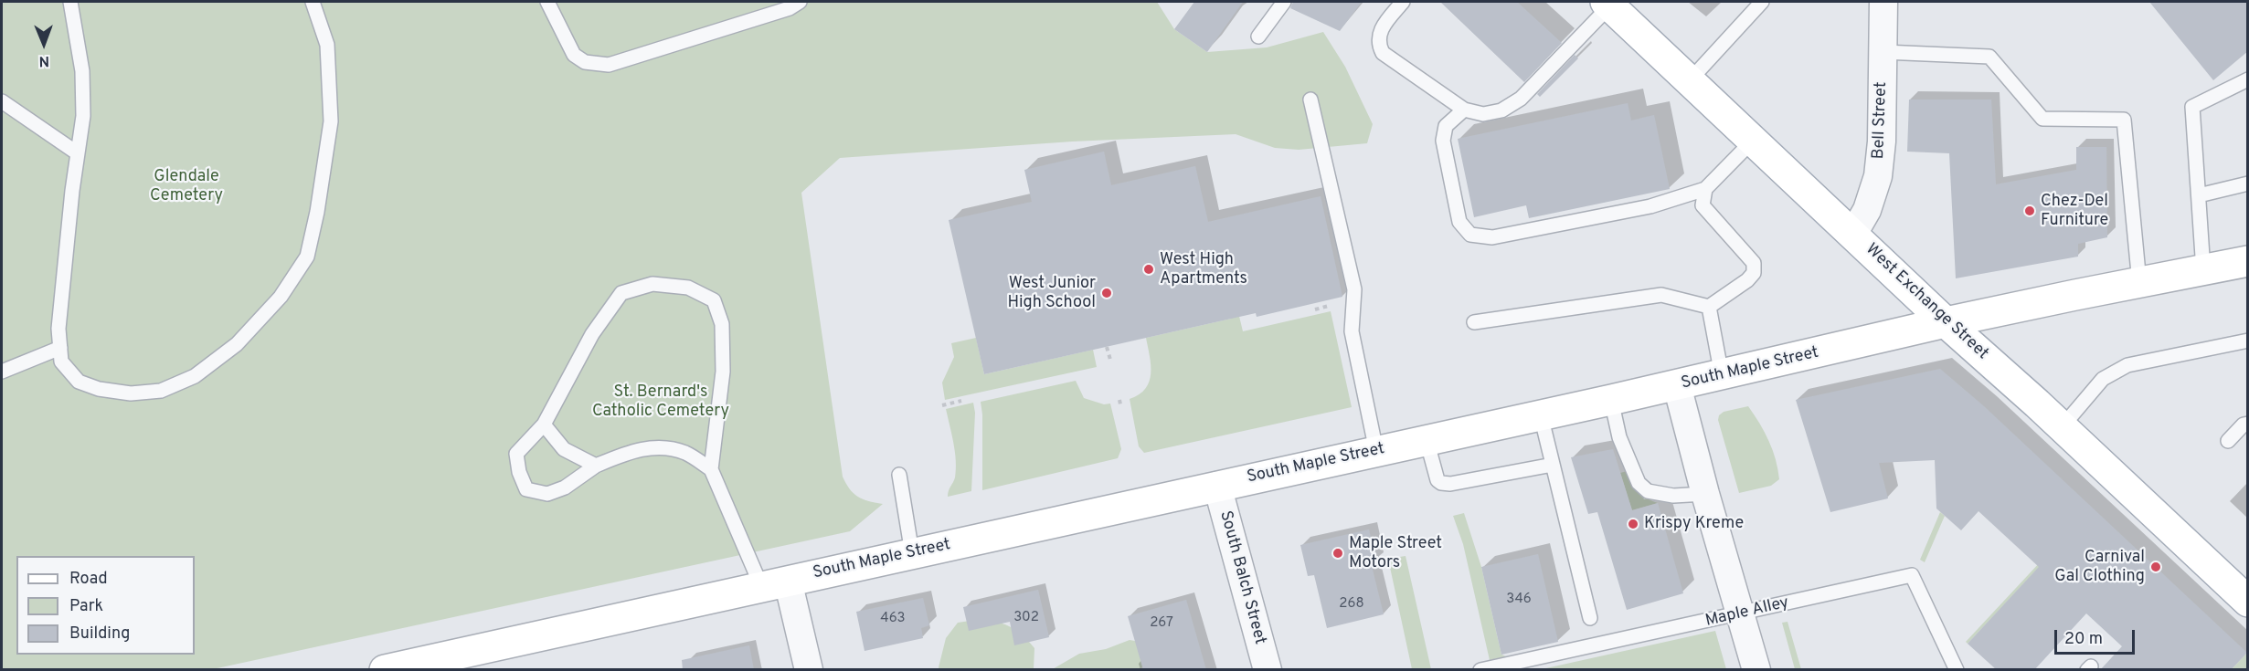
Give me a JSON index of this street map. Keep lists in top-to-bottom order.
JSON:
{
  "streets": {
    "main road": ["West Exchange Street", "South Maple Street"],
    "street": ["Bell Street", "South Balch Street"],
    "lane": ["Maple Alley"]
  },
  "crossings": [
    ["Bell Street", "West Exchange Street"],
    ["West Exchange Street", "South Maple Street"],
    ["South Maple Street", "South Balch Street"]
  ],
  "parks": ["Glendale Cemetery", "St. Bernard's Catholic Cemetery"],
  "places": [
    "Chez-Del Furniture",
    "West High Apartments",
    "West Junior High School",
    "Krispy Kreme",
    "Maple Street Motors",
    "Carnival Gal Clothing"
  ],
  "house_numbers": [
    "346",
    "268",
    "302",
    "463",
    "267"
  ],
  "legend": ["Road", "Park", "Building"],
  "scale_bar": "20 m",
  "north": "bottom"
}
